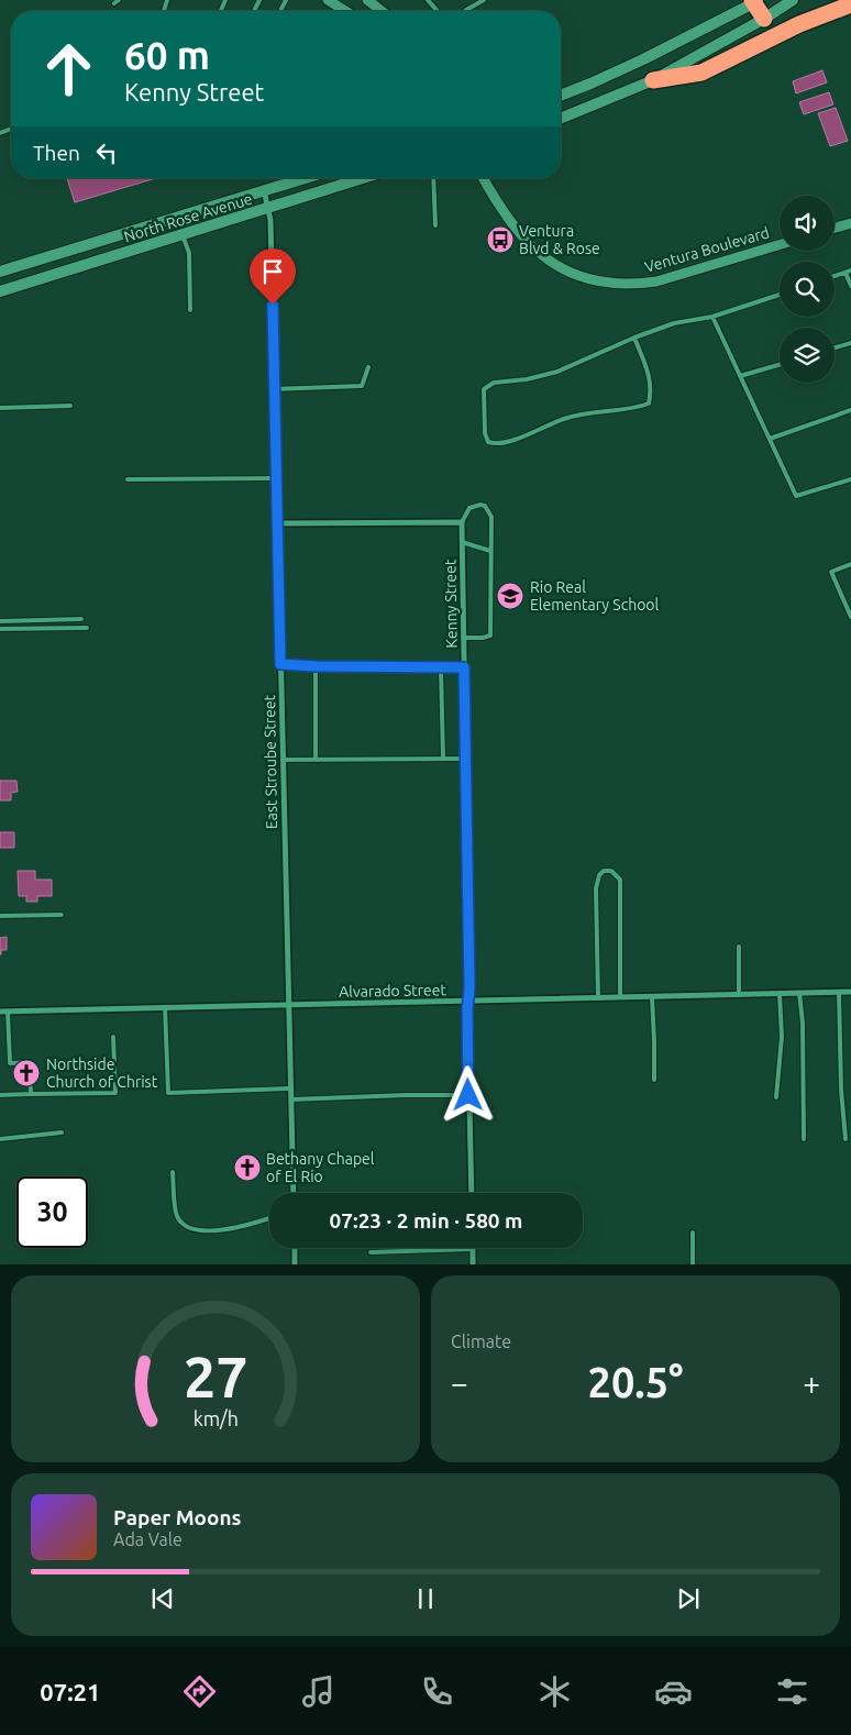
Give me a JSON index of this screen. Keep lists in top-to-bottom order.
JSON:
{
  "streets": {
    "main road": ["North Rose Avenue"],
    "street": [
      "Ventura Boulevard",
      "Kenny Street",
      "East Stroube Street",
      "Alvarado Street"
    ]
  },
  "crossings": [
    ["North Rose Avenue", "East Stroube Street"],
    ["Kenny Street", "Alvarado Street"],
    ["East Stroube Street", "Alvarado Street"]
  ],
  "places": {
    "bus stop": ["Ventura Blvd & Rose"],
    "school or university": ["Rio Real Elementary School"],
    "church": ["Northside Church of Christ", "Bethany Chapel of El Rio"]
  },
  "page": {
    "turn": ["60 m", "Kenny Street"],
    "then": "Then",
    "limit": "30",
    "trip": "07:23 · 2 min · 580 m",
    "tile": "Climate",
    "heat": ["−", "20.5°", "+"],
    "song": ["Paper Moons", "Ada Vale"],
    "tabs": "07:21",
    "gauge": ["27", "km/h"]
  }
}
